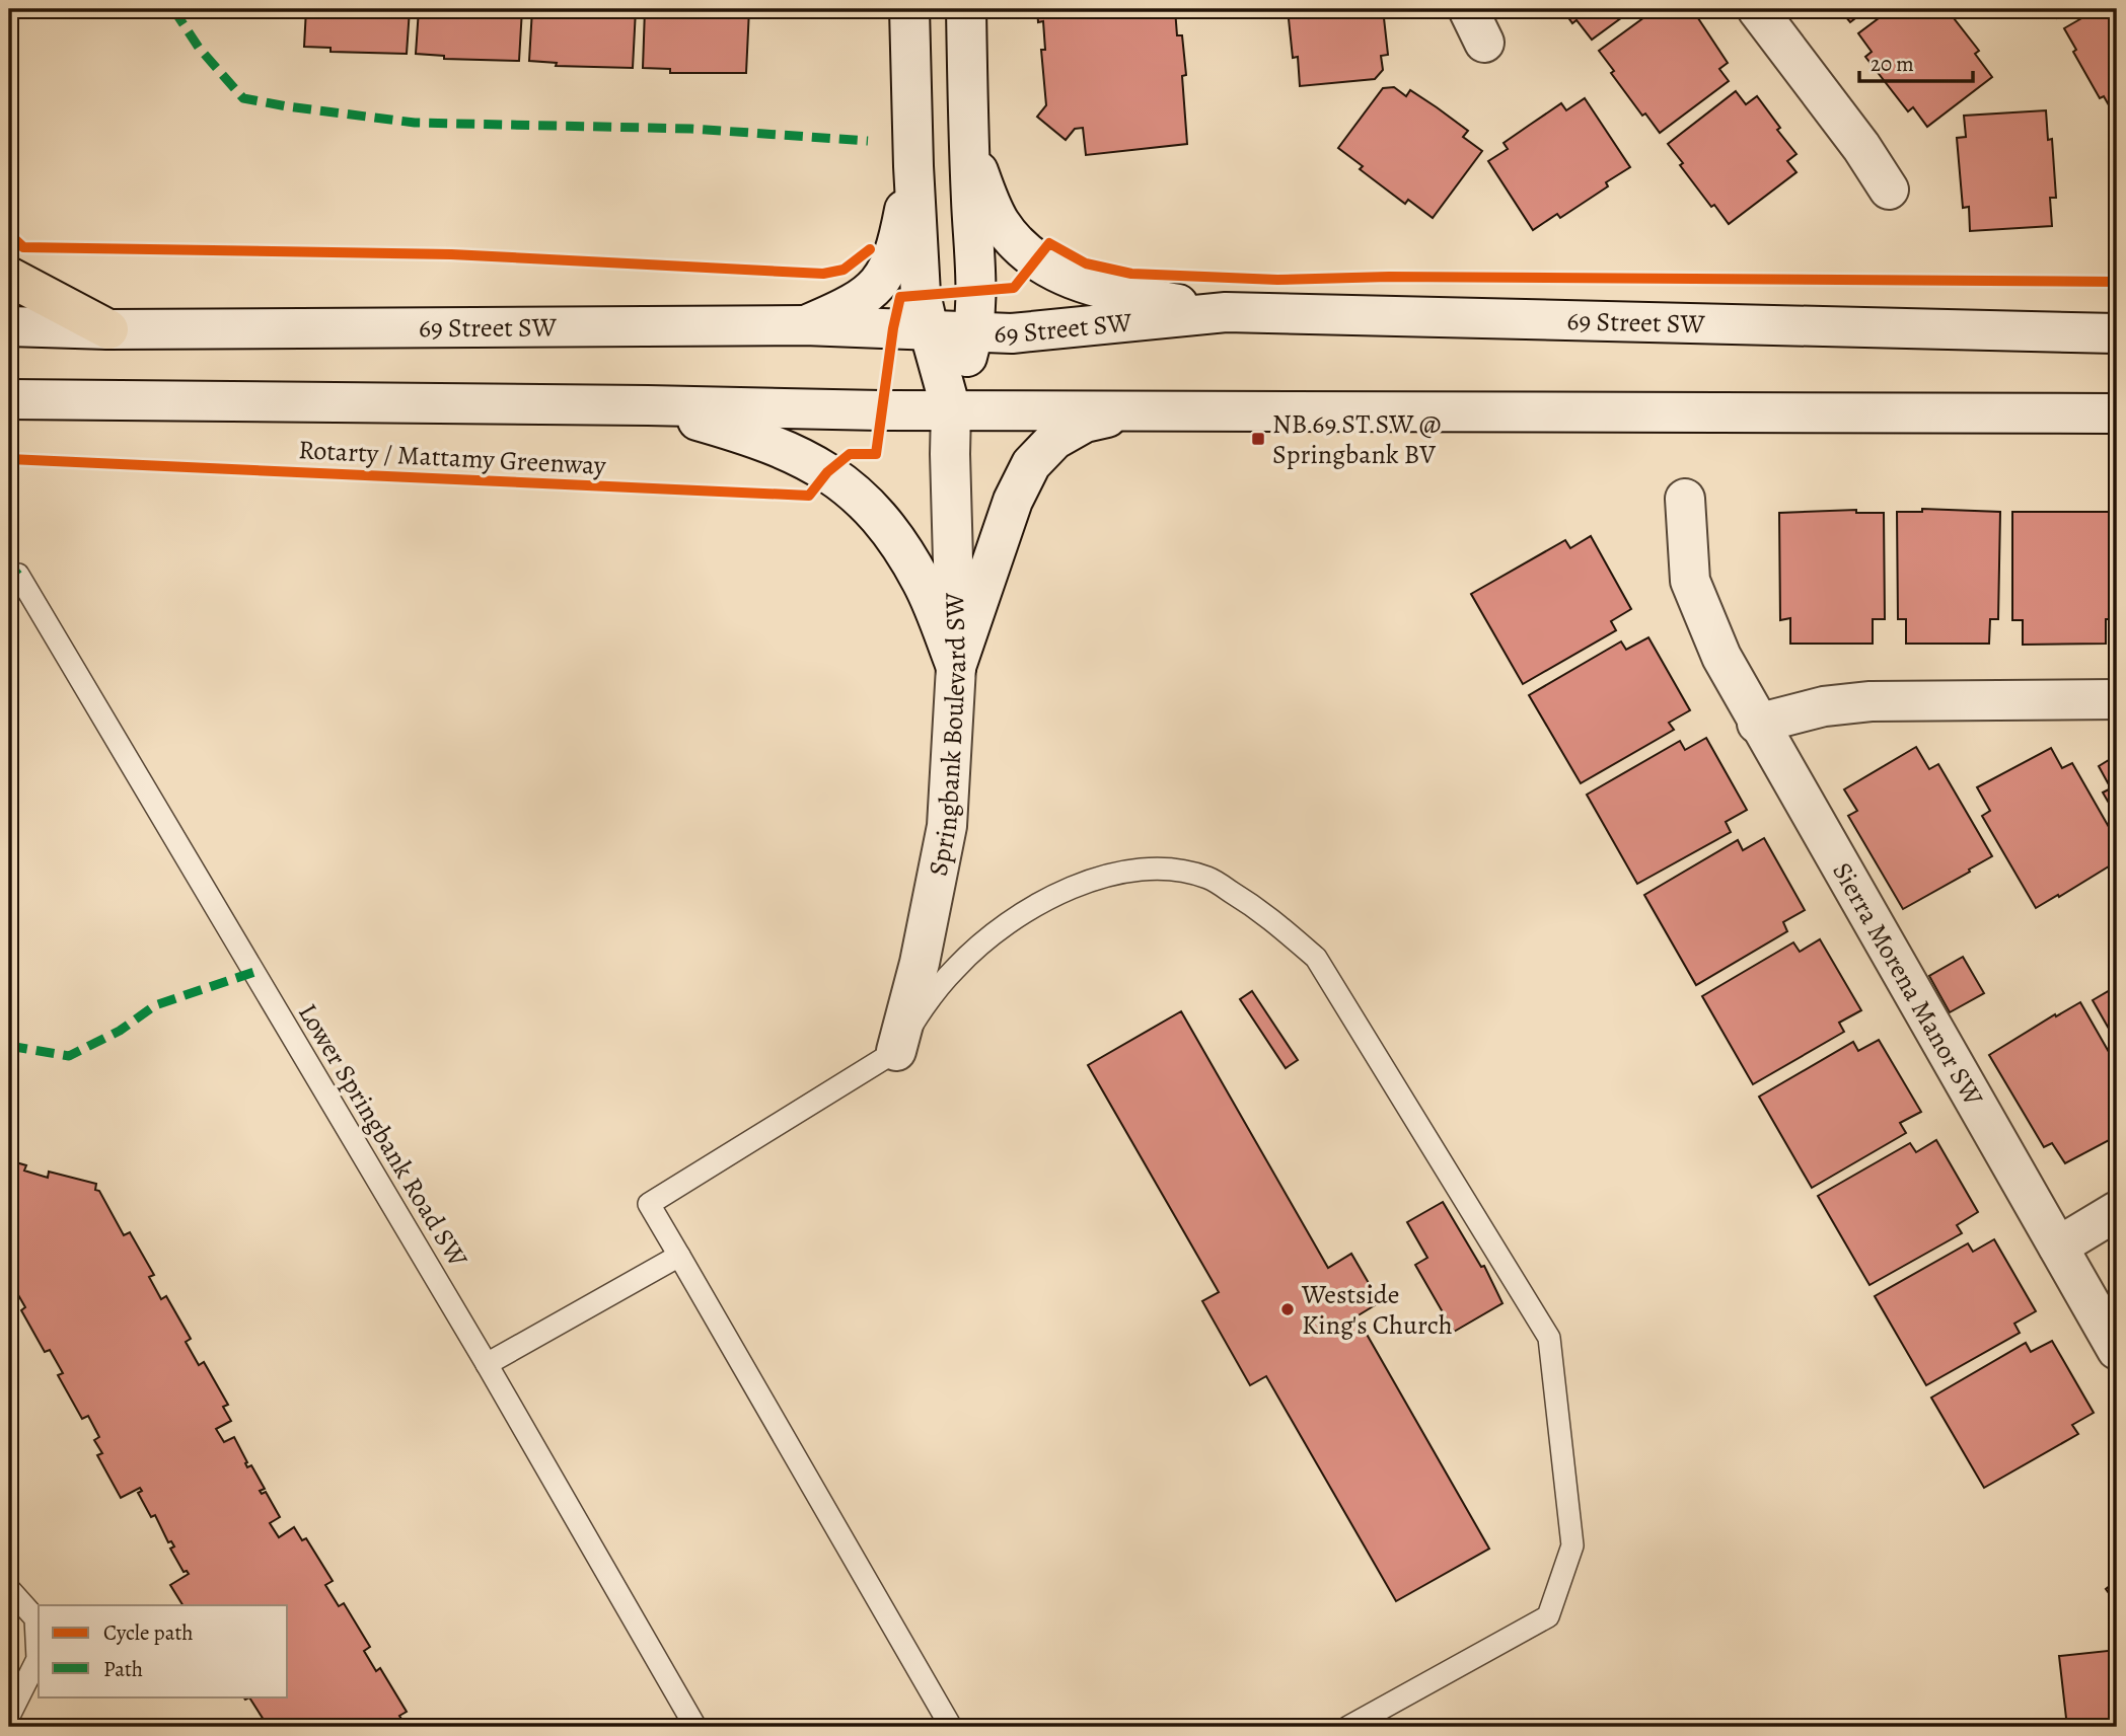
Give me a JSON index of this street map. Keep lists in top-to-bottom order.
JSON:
{
  "streets": {
    "main road": ["69 Street SW", "Springbank Boulevard SW", "Sierra Morena Manor SW"],
    "lane": ["Lower Springbank Road SW"],
    "cycle path": ["Rotarty / Mattamy Greenway"]
  },
  "crossings": [
    ["69 Street SW", "Springbank Boulevard SW"]
  ],
  "places": {
    "transit": ["NB 69 ST SW @ Springbank BV"],
    "other": ["Westside King's Church"]
  },
  "legend": ["Cycle path", "Path"],
  "scale_bar": "20 m"
}
